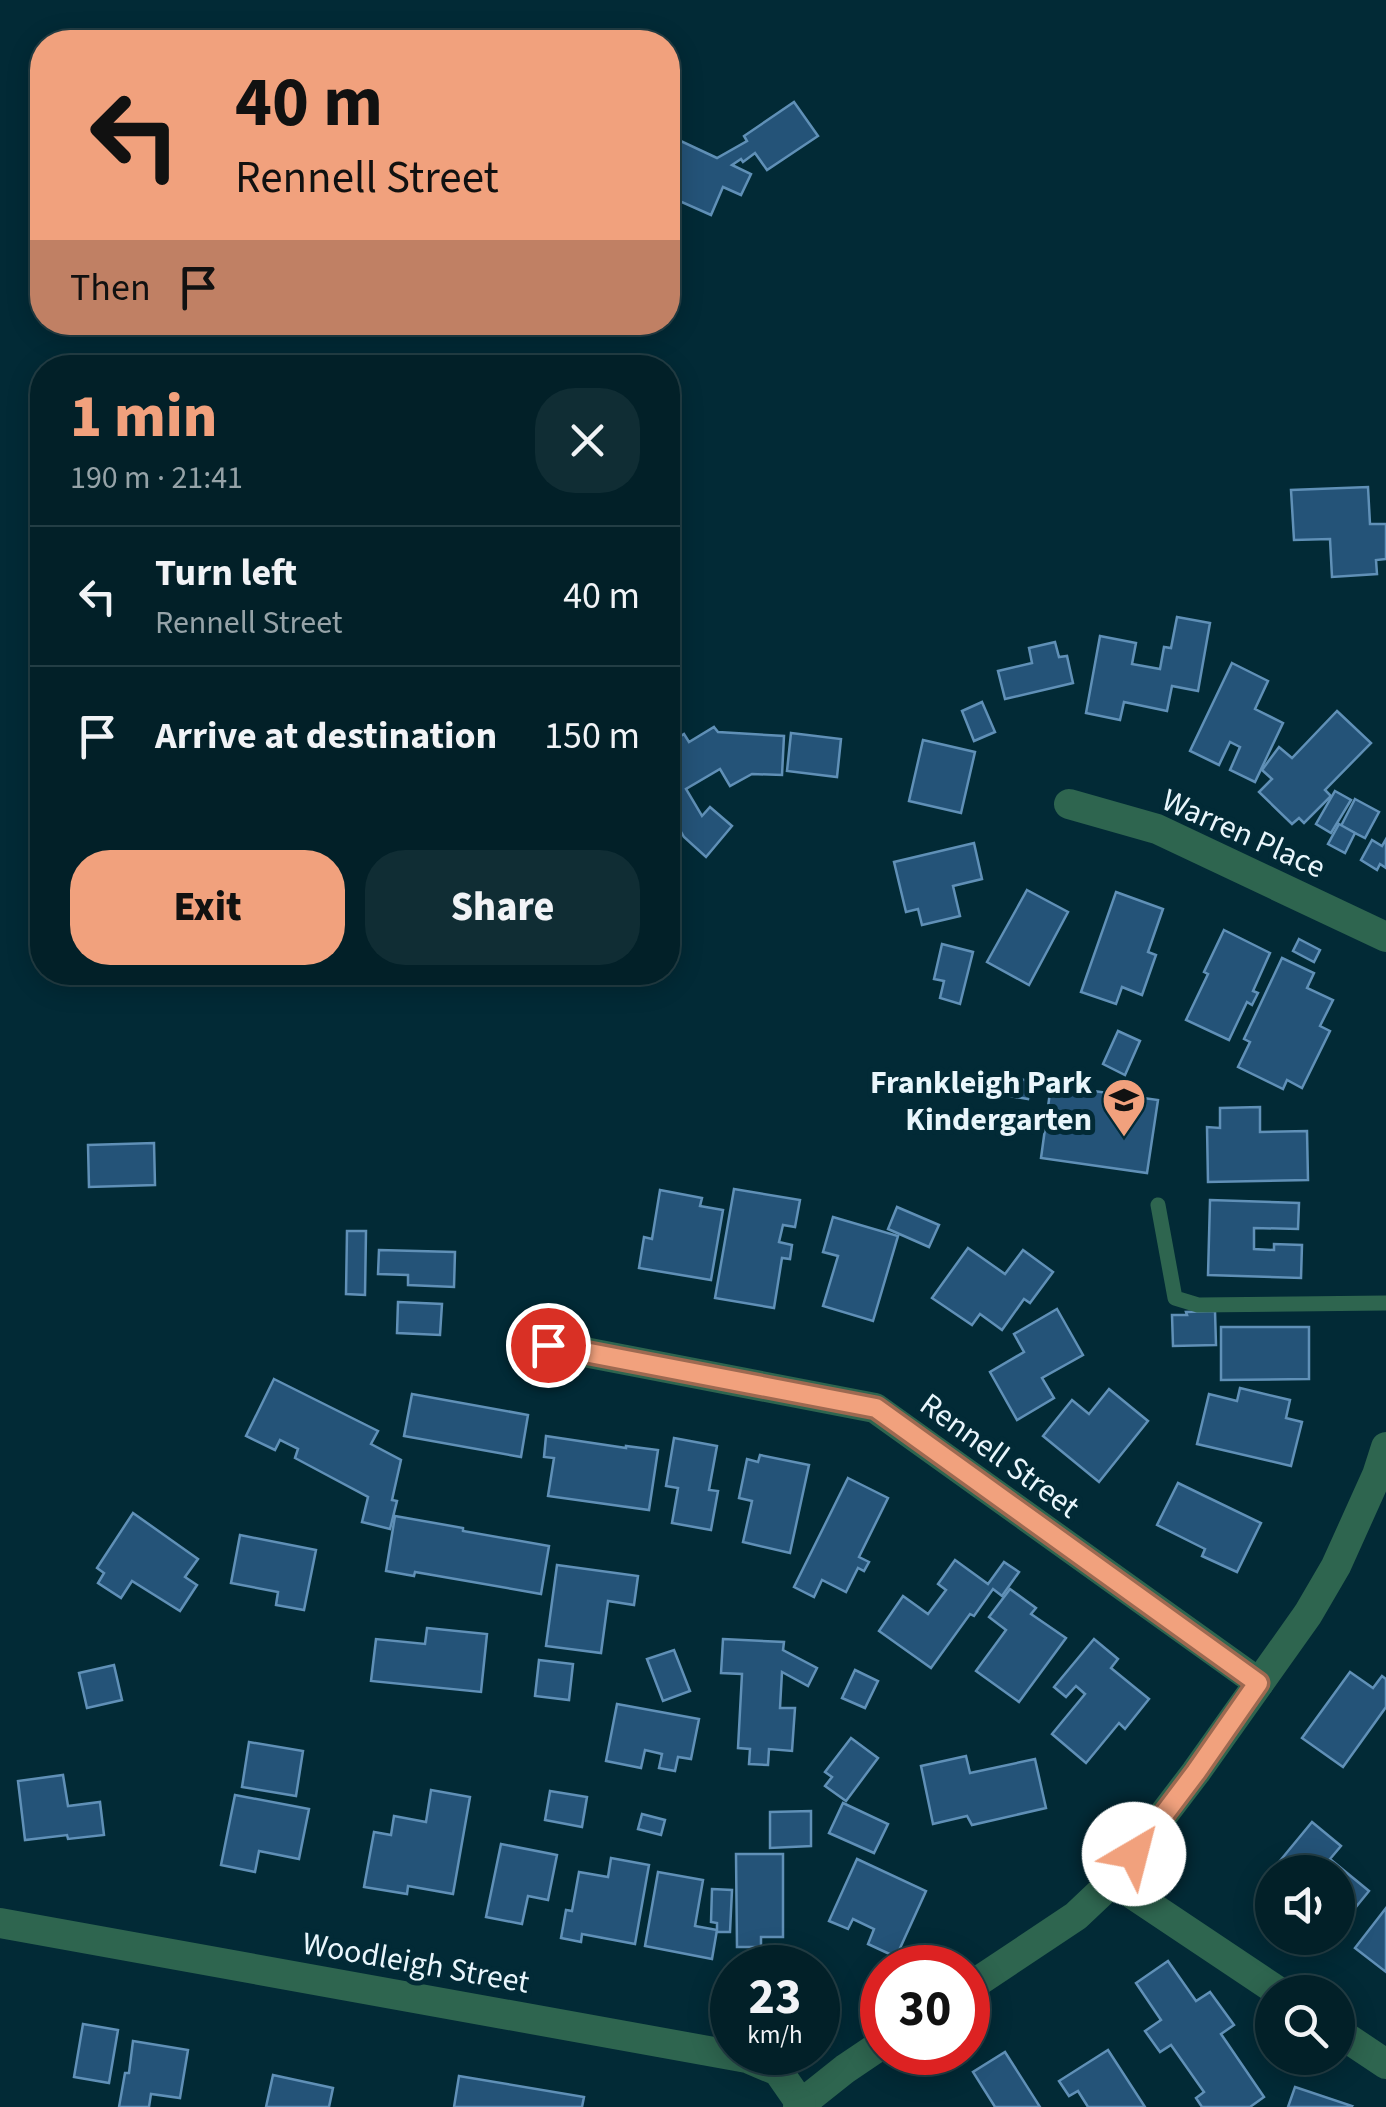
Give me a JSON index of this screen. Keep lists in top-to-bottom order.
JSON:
{
  "streets": {
    "street": ["Warren Place", "Rennell Street", "Woodleigh Street"]
  },
  "places": {
    "school or university": ["Frankleigh Park Kindergarten"]
  },
  "page": {
    "turn": ["40 m", "Rennell Street"],
    "then": "Then",
    "heading": ["1 min", "190 m · 21:41"],
    "list": [
      {
        "name": "Turn left",
        "note": "Rennell Street",
        "value": "40 m"
      },
      {
        "name": "Arrive at destination",
        "value": "150 m"
      }
    ],
    "buttons": ["Exit", "Share"],
    "speed": "23 km/h",
    "limit": "30"
  }
}
